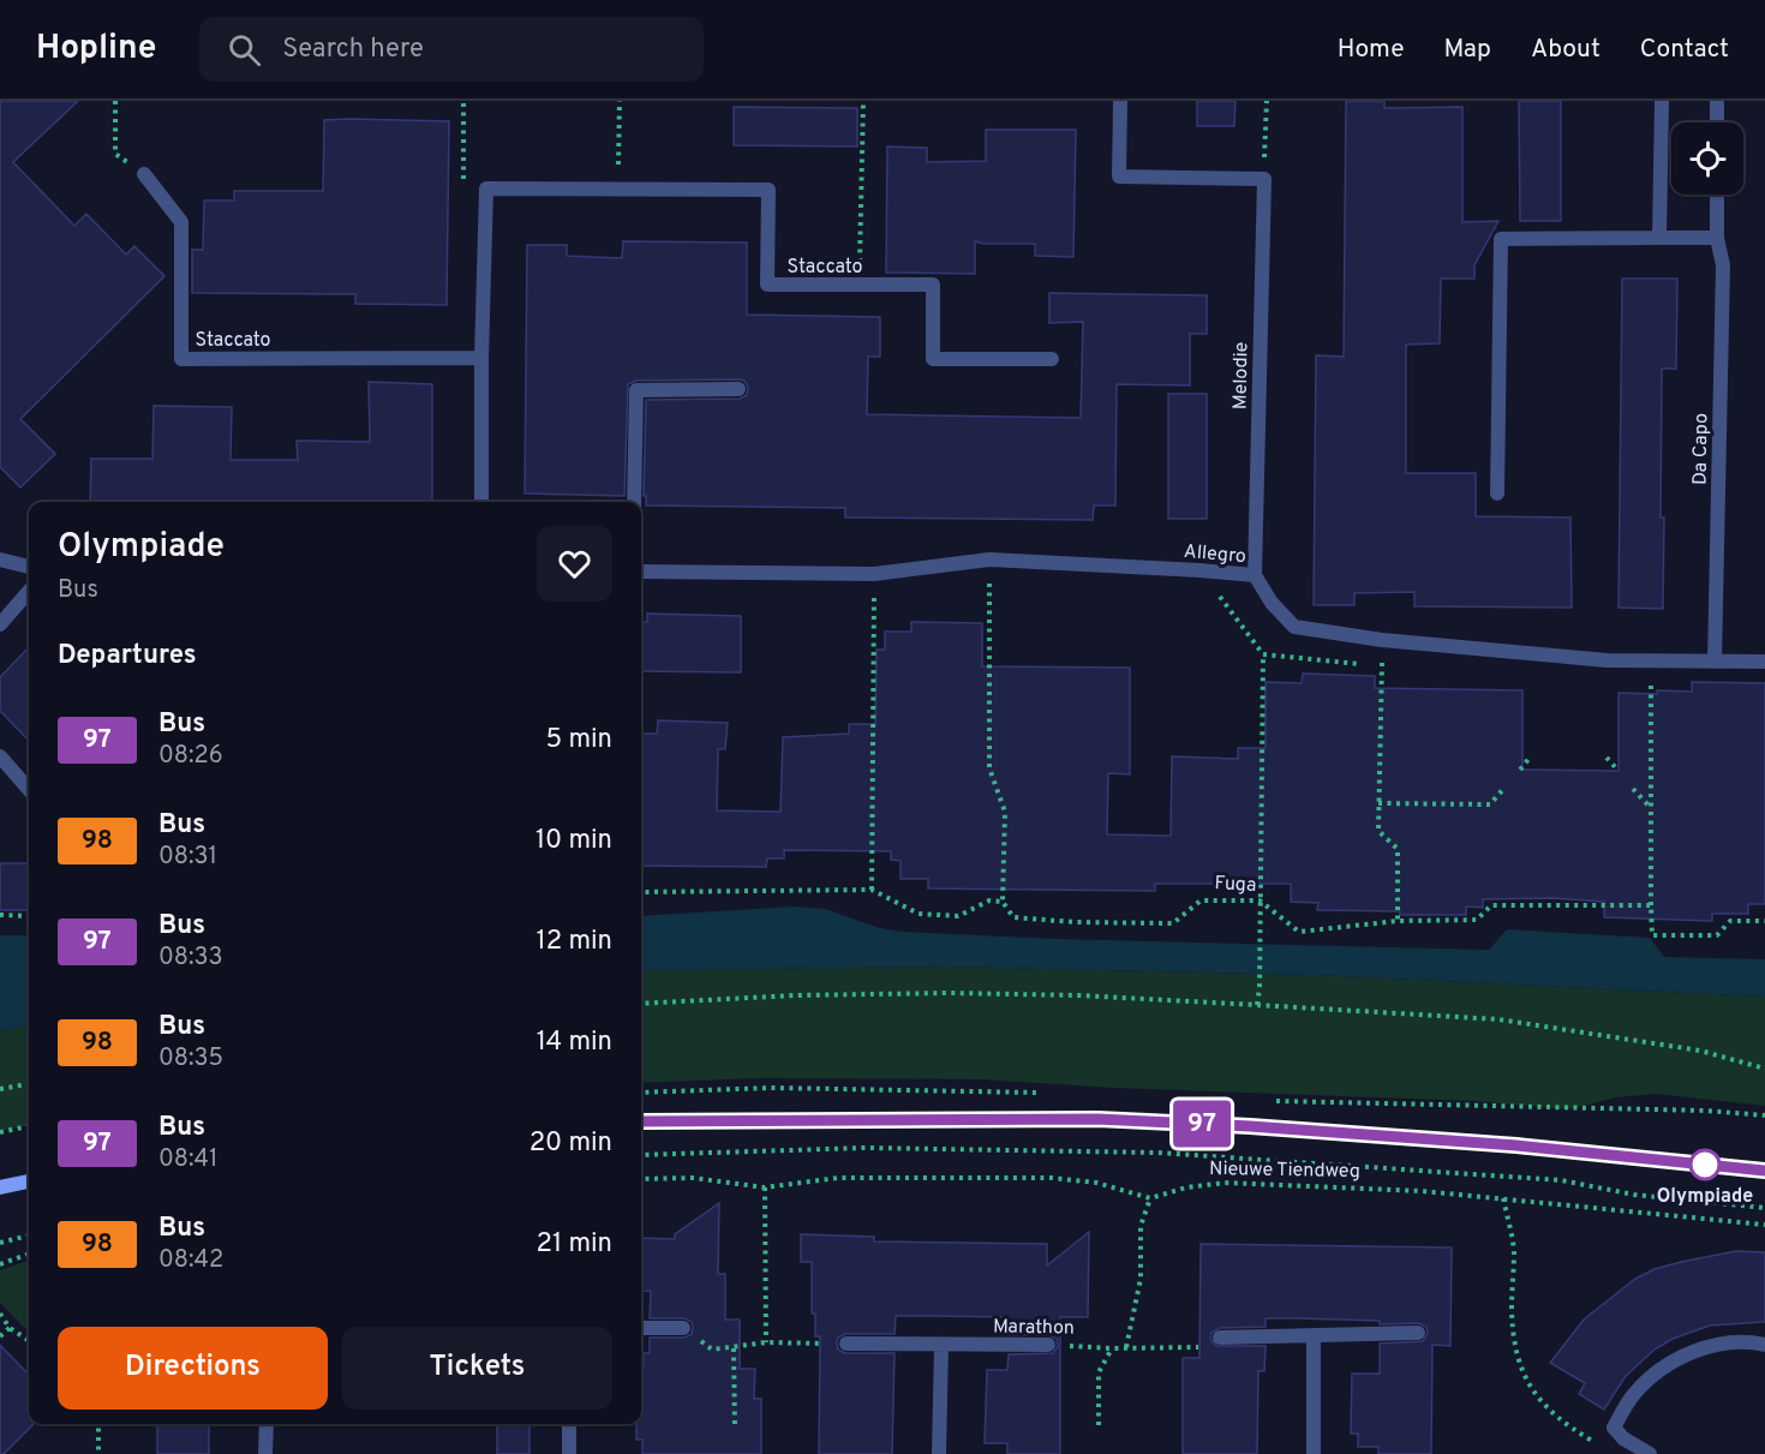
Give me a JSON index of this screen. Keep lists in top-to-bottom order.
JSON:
{
  "streets": {
    "street": [
      "Staccato",
      "Melodie",
      "Da Capo",
      "Allegro",
      "Nieuwe Tiendweg",
      "Marathon"
    ],
    "path": ["Fuga"]
  },
  "crossings": [
    ["Melodie", "Allegro"],
    ["Da Capo", "Allegro"]
  ],
  "places": ["Olympiade"],
  "lines": ["bus line 97"],
  "page": {
    "header": "Hopline",
    "search": "Search here",
    "nav": [
      "Home",
      "Map",
      "About",
      "Contact"
    ],
    "on_map": "97",
    "heading": [
      ["Olympiade", "Bus"],
      "Departures"
    ],
    "list": [
      {
        "mark": "97",
        "name": "Bus",
        "note": "08:26",
        "value": "5 min"
      },
      {
        "mark": "98",
        "name": "Bus",
        "note": "08:31",
        "value": "10 min"
      },
      {
        "mark": "97",
        "name": "Bus",
        "note": "08:33",
        "value": "12 min"
      },
      {
        "mark": "98",
        "name": "Bus",
        "note": "08:35",
        "value": "14 min"
      },
      {
        "mark": "97",
        "name": "Bus",
        "note": "08:41",
        "value": "20 min"
      },
      {
        "mark": "98",
        "name": "Bus",
        "note": "08:42",
        "value": "21 min"
      }
    ],
    "buttons": ["Directions", "Tickets"]
  }
}
